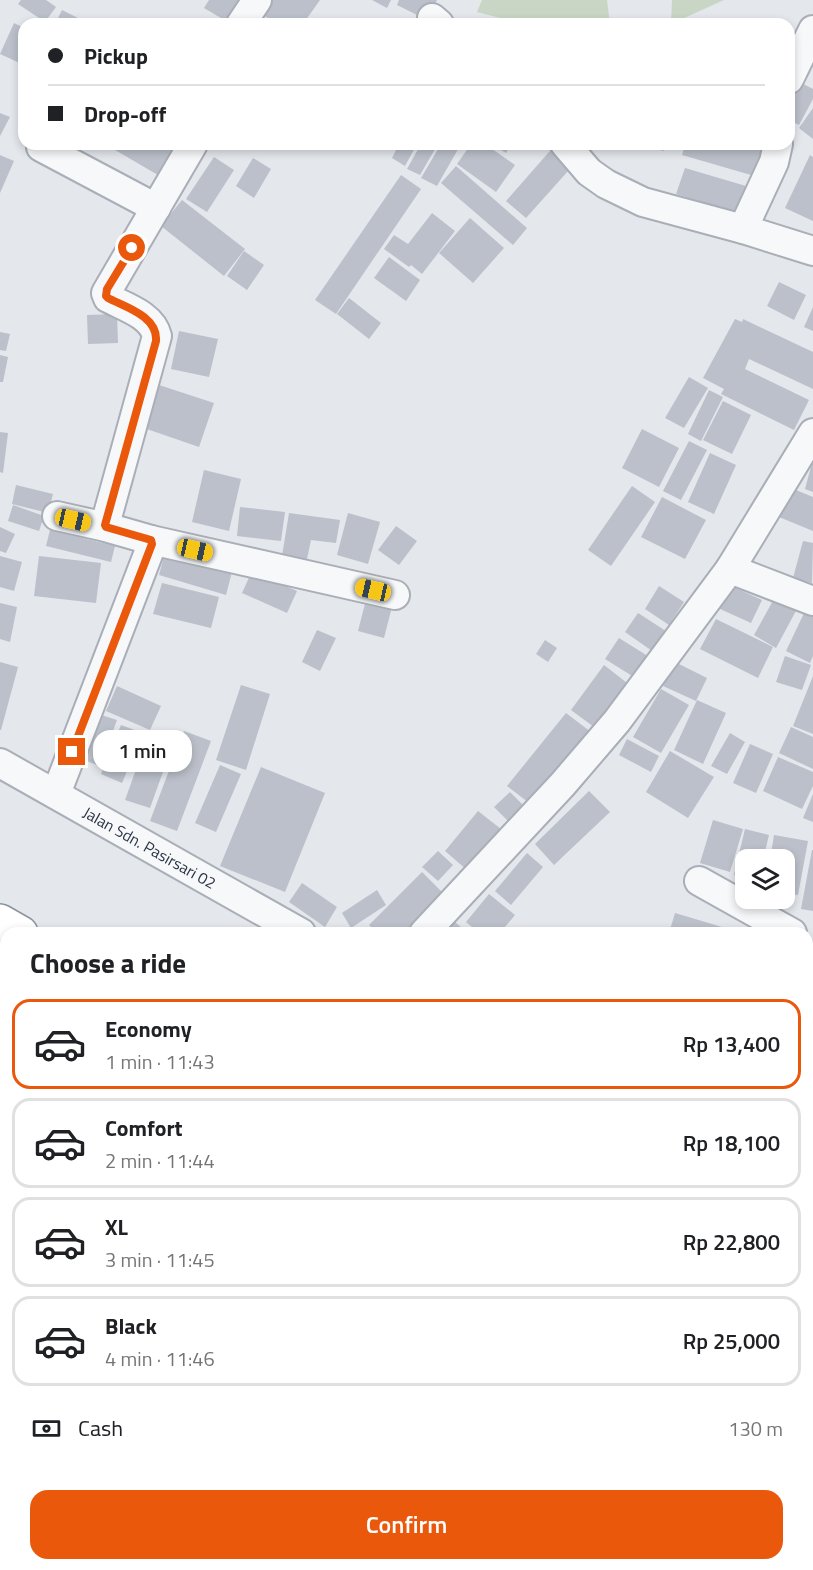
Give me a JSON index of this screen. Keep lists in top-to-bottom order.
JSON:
{
  "streets": {
    "street": ["Jalan Sdn. Pasirsari 02"]
  },
  "page": {
    "banner": ["Pickup", "Drop-off"],
    "bubble": "1 min",
    "heading": "Choose a ride",
    "list": [
      {
        "name": "Economy",
        "note": "1 min · 11:43",
        "value": "Rp 13,400"
      },
      {
        "name": "Comfort",
        "note": "2 min · 11:44",
        "value": "Rp 18,100"
      },
      {
        "name": "XL",
        "note": "3 min · 11:45",
        "value": "Rp 22,800"
      },
      {
        "name": "Black",
        "note": "4 min · 11:46",
        "value": "Rp 25,000"
      }
    ],
    "pay": ["Cash", "130 m"],
    "buttons": "Confirm"
  }
}
